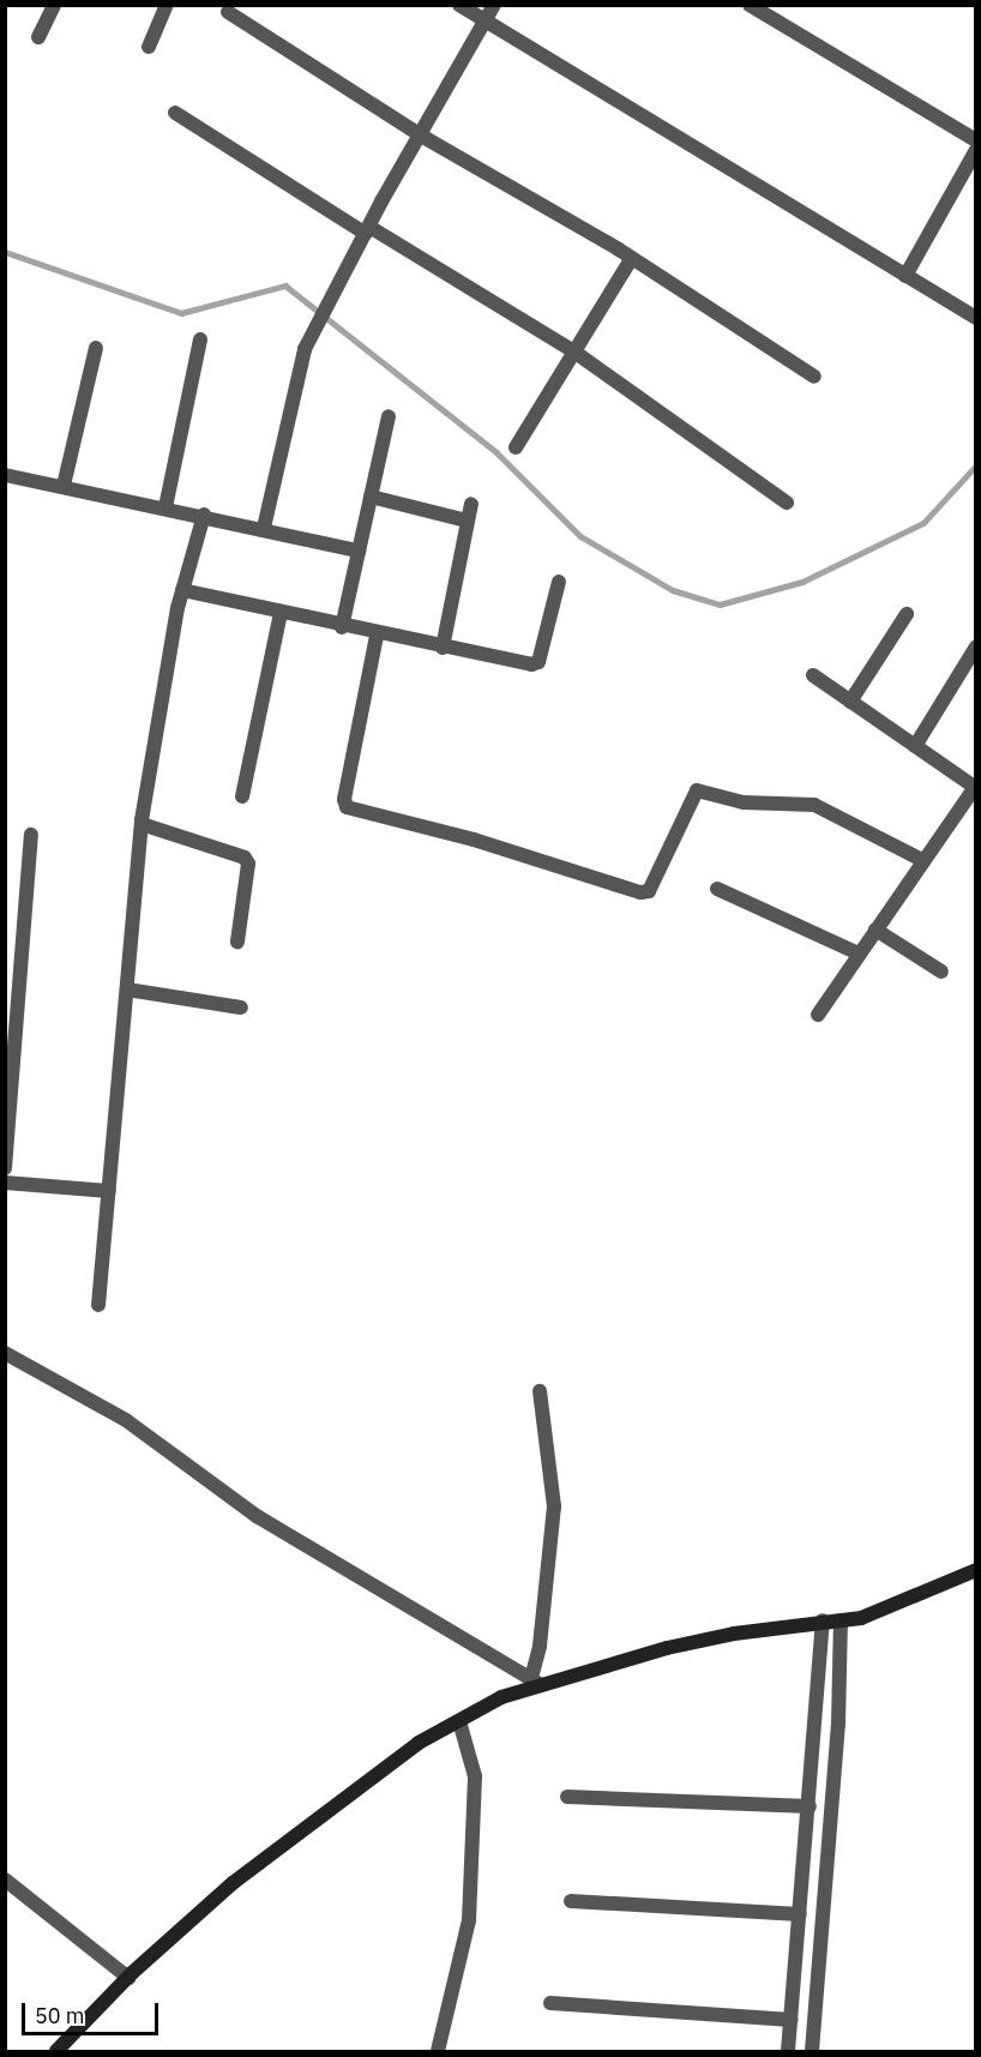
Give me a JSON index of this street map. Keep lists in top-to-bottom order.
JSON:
{
  "scale_bar": "50 m"
}
